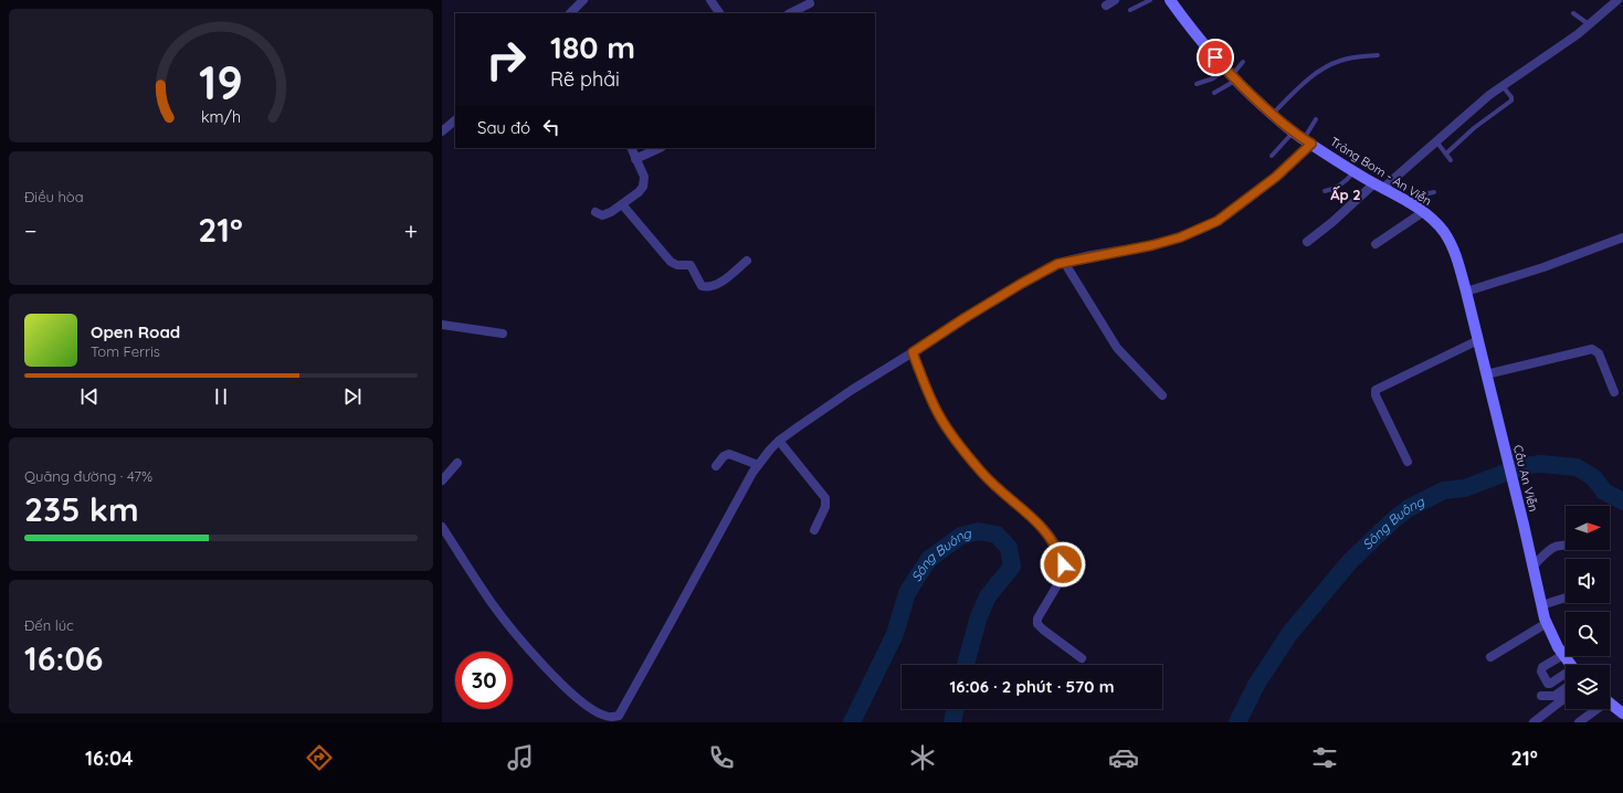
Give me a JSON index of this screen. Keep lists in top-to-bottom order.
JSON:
{
  "streets": {
    "main road": ["Trảng Bom - An Viễn", "Cầu An Viễn"]
  },
  "crossings": [
    ["Trảng Bom - An Viễn", "Cầu An Viễn"]
  ],
  "districts": ["Ấp 2"],
  "water": ["Sông Buông"],
  "north": "right",
  "page": {
    "turn": ["180 m", "Rẽ phải"],
    "then": "Sau đó",
    "tile": [
      "Điều hòa",
      ["Quãng đường · 47%", "235 km"],
      ["Đến lúc", "16:06"]
    ],
    "heat": ["−", "21°", "+"],
    "song": ["Open Road", "Tom Ferris"],
    "limit": "30",
    "trip": "16:06 · 2 phút · 570 m",
    "tabs": ["16:04", "21°"],
    "gauge": ["19", "km/h"]
  }
}
